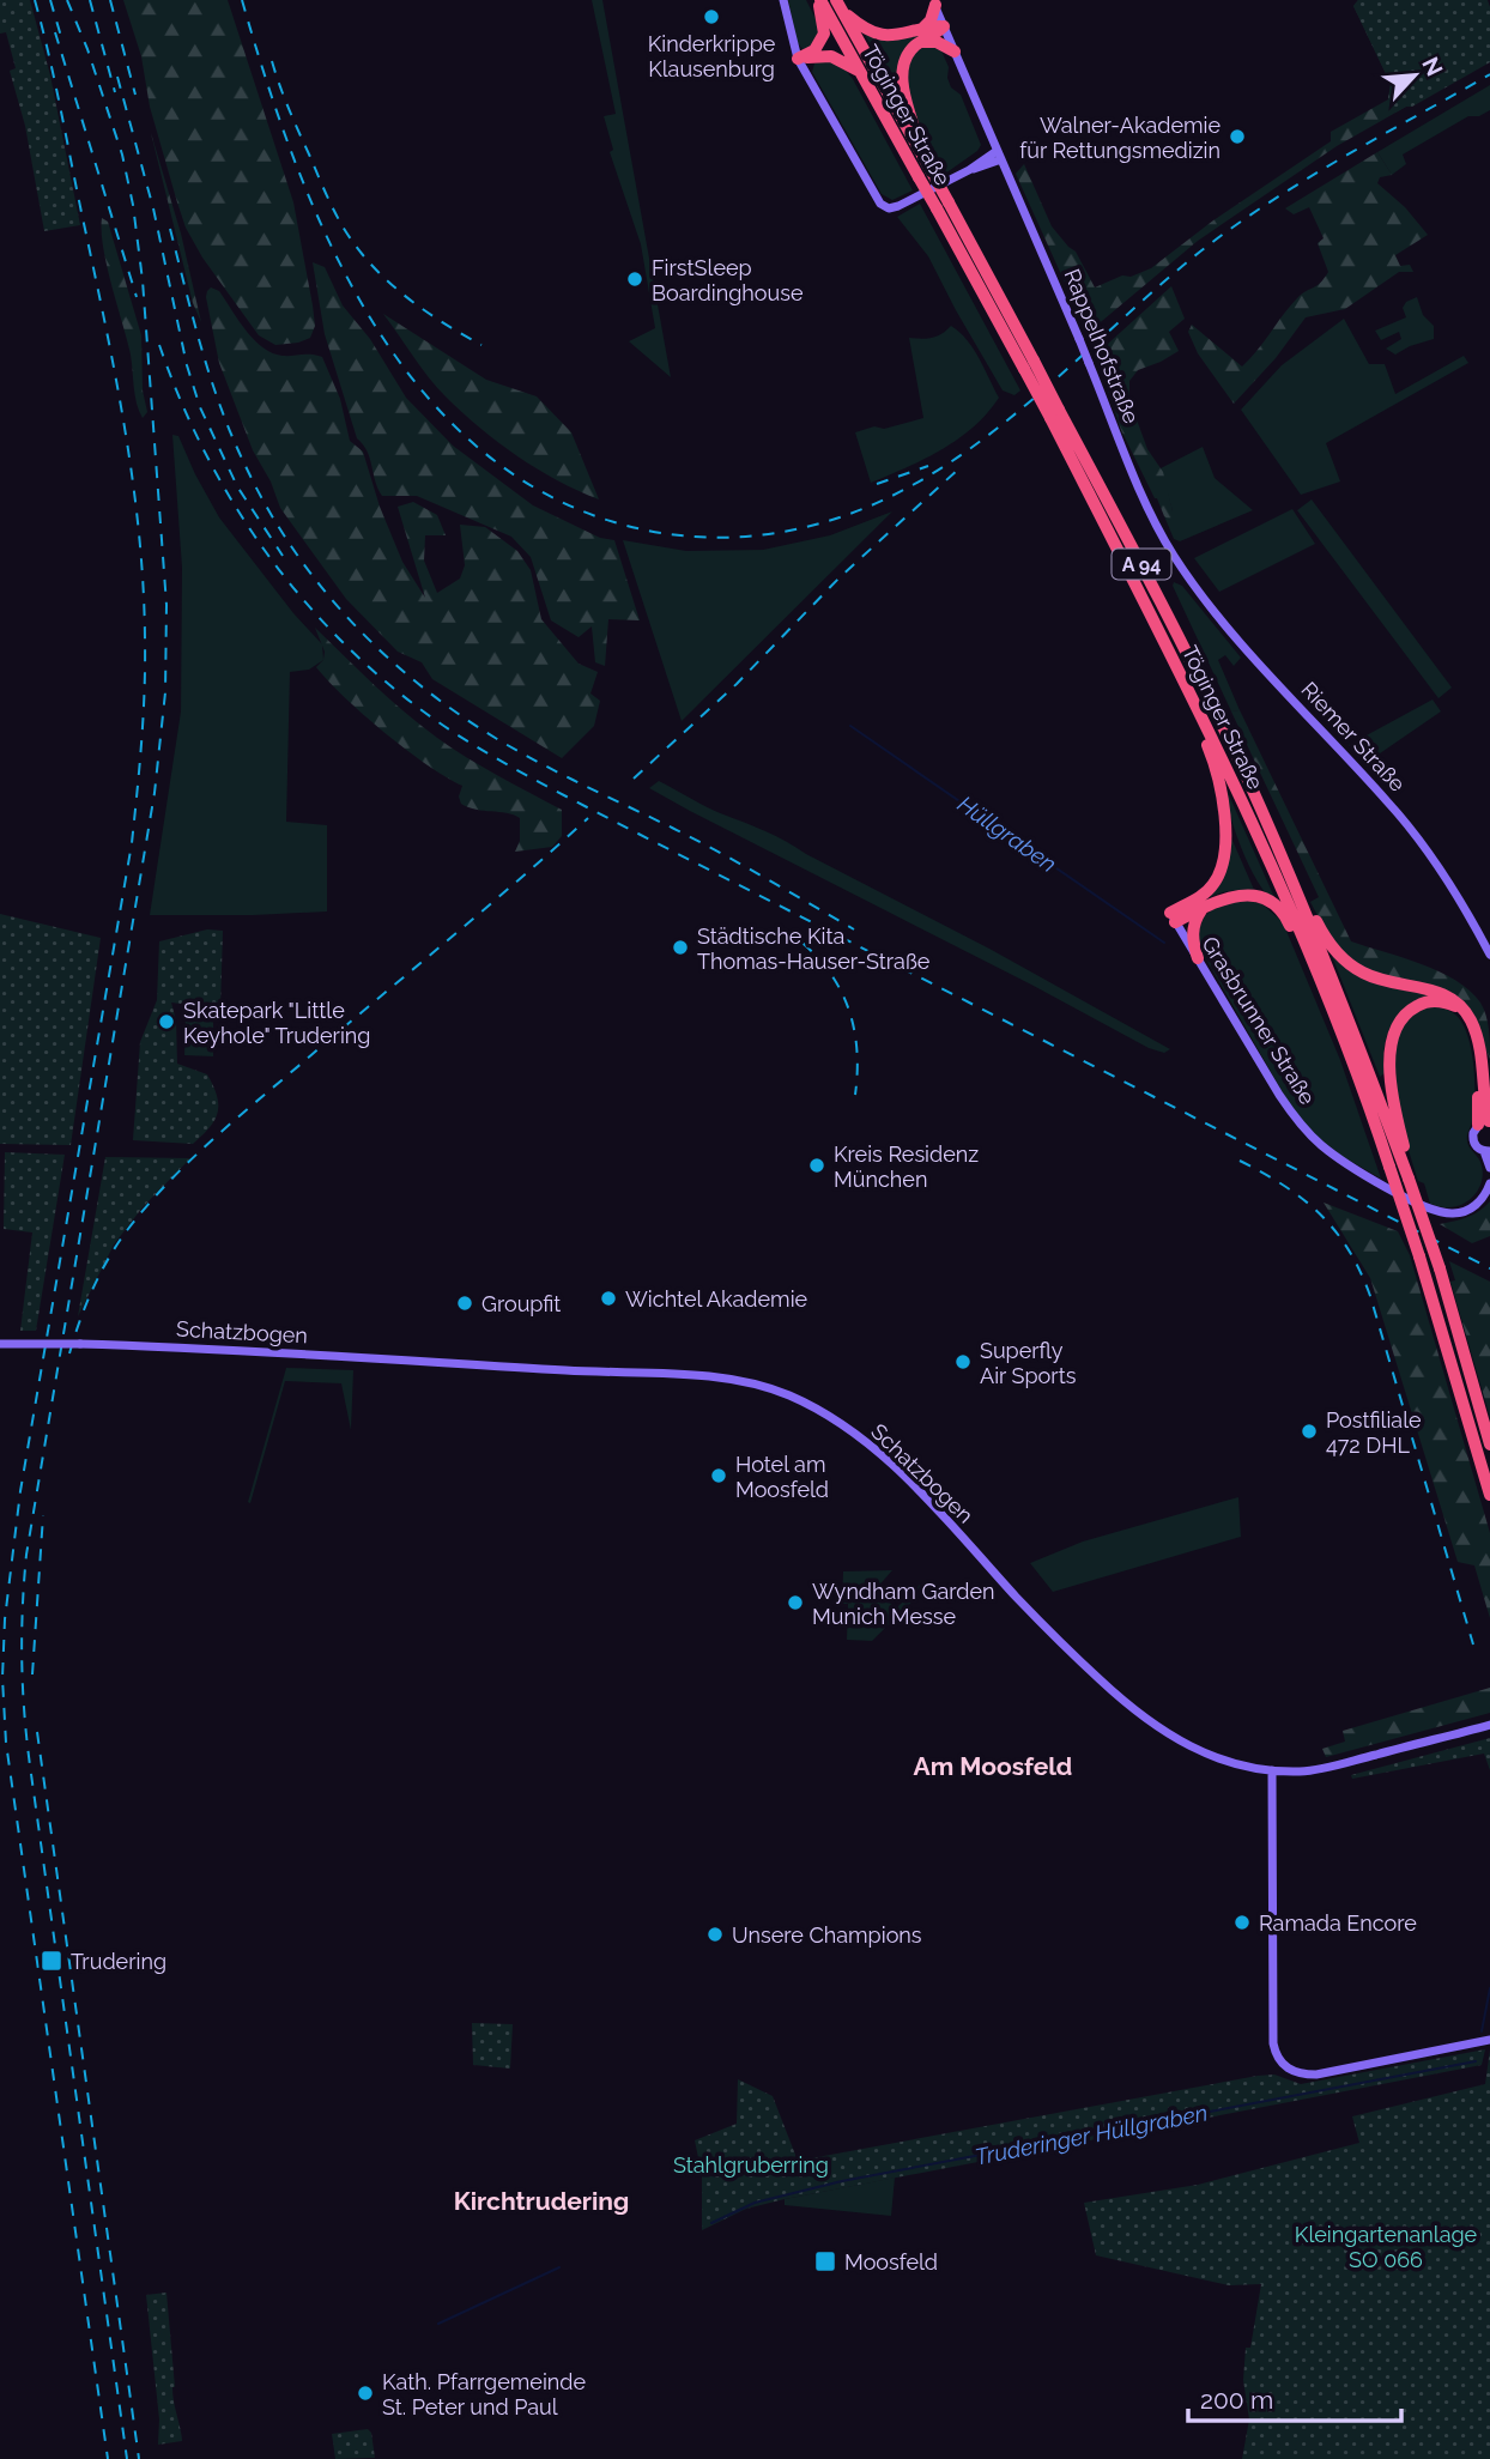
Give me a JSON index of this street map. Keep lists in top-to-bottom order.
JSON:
{
  "streets": {
    "highway": ["Töginger Straße", "A 94"],
    "main road": [
      "Rappelhofstraße",
      "Riemer Straße",
      "Grasbrunner Straße",
      "Schatzbogen"
    ]
  },
  "crossings": [
    ["Rappelhofstraße", "Riemer Straße"]
  ],
  "districts": ["Am Moosfeld", "Kirchtrudering"],
  "water": ["Hüllgraben", "Truderinger Hüllgraben"],
  "parks": ["Stahlgruberring", "Kleingartenanlage SO 066"],
  "places": {
    "other": [
      "Kinderkrippe Klausenburg",
      "Walner-Akademie für Rettungsmedizin",
      "FirstSleep Boardinghouse",
      "Städtische Kita Thomas-Hauser-Straße",
      "Skatepark \"Little Keyhole\" Trudering",
      "Kreis Residenz München",
      "Wichtel Akademie",
      "Groupfit",
      "Superfly Air Sports",
      "Postfiliale 472 DHL",
      "Hotel am Moosfeld",
      "Wyndham Garden Munich Messe",
      "Ramada Encore",
      "Unsere Champions",
      "Kath. Pfarrgemeinde St. Peter und Paul"
    ],
    "transit": ["Trudering", "Moosfeld"]
  },
  "scale_bar": "200 m",
  "north": "top right"
}
